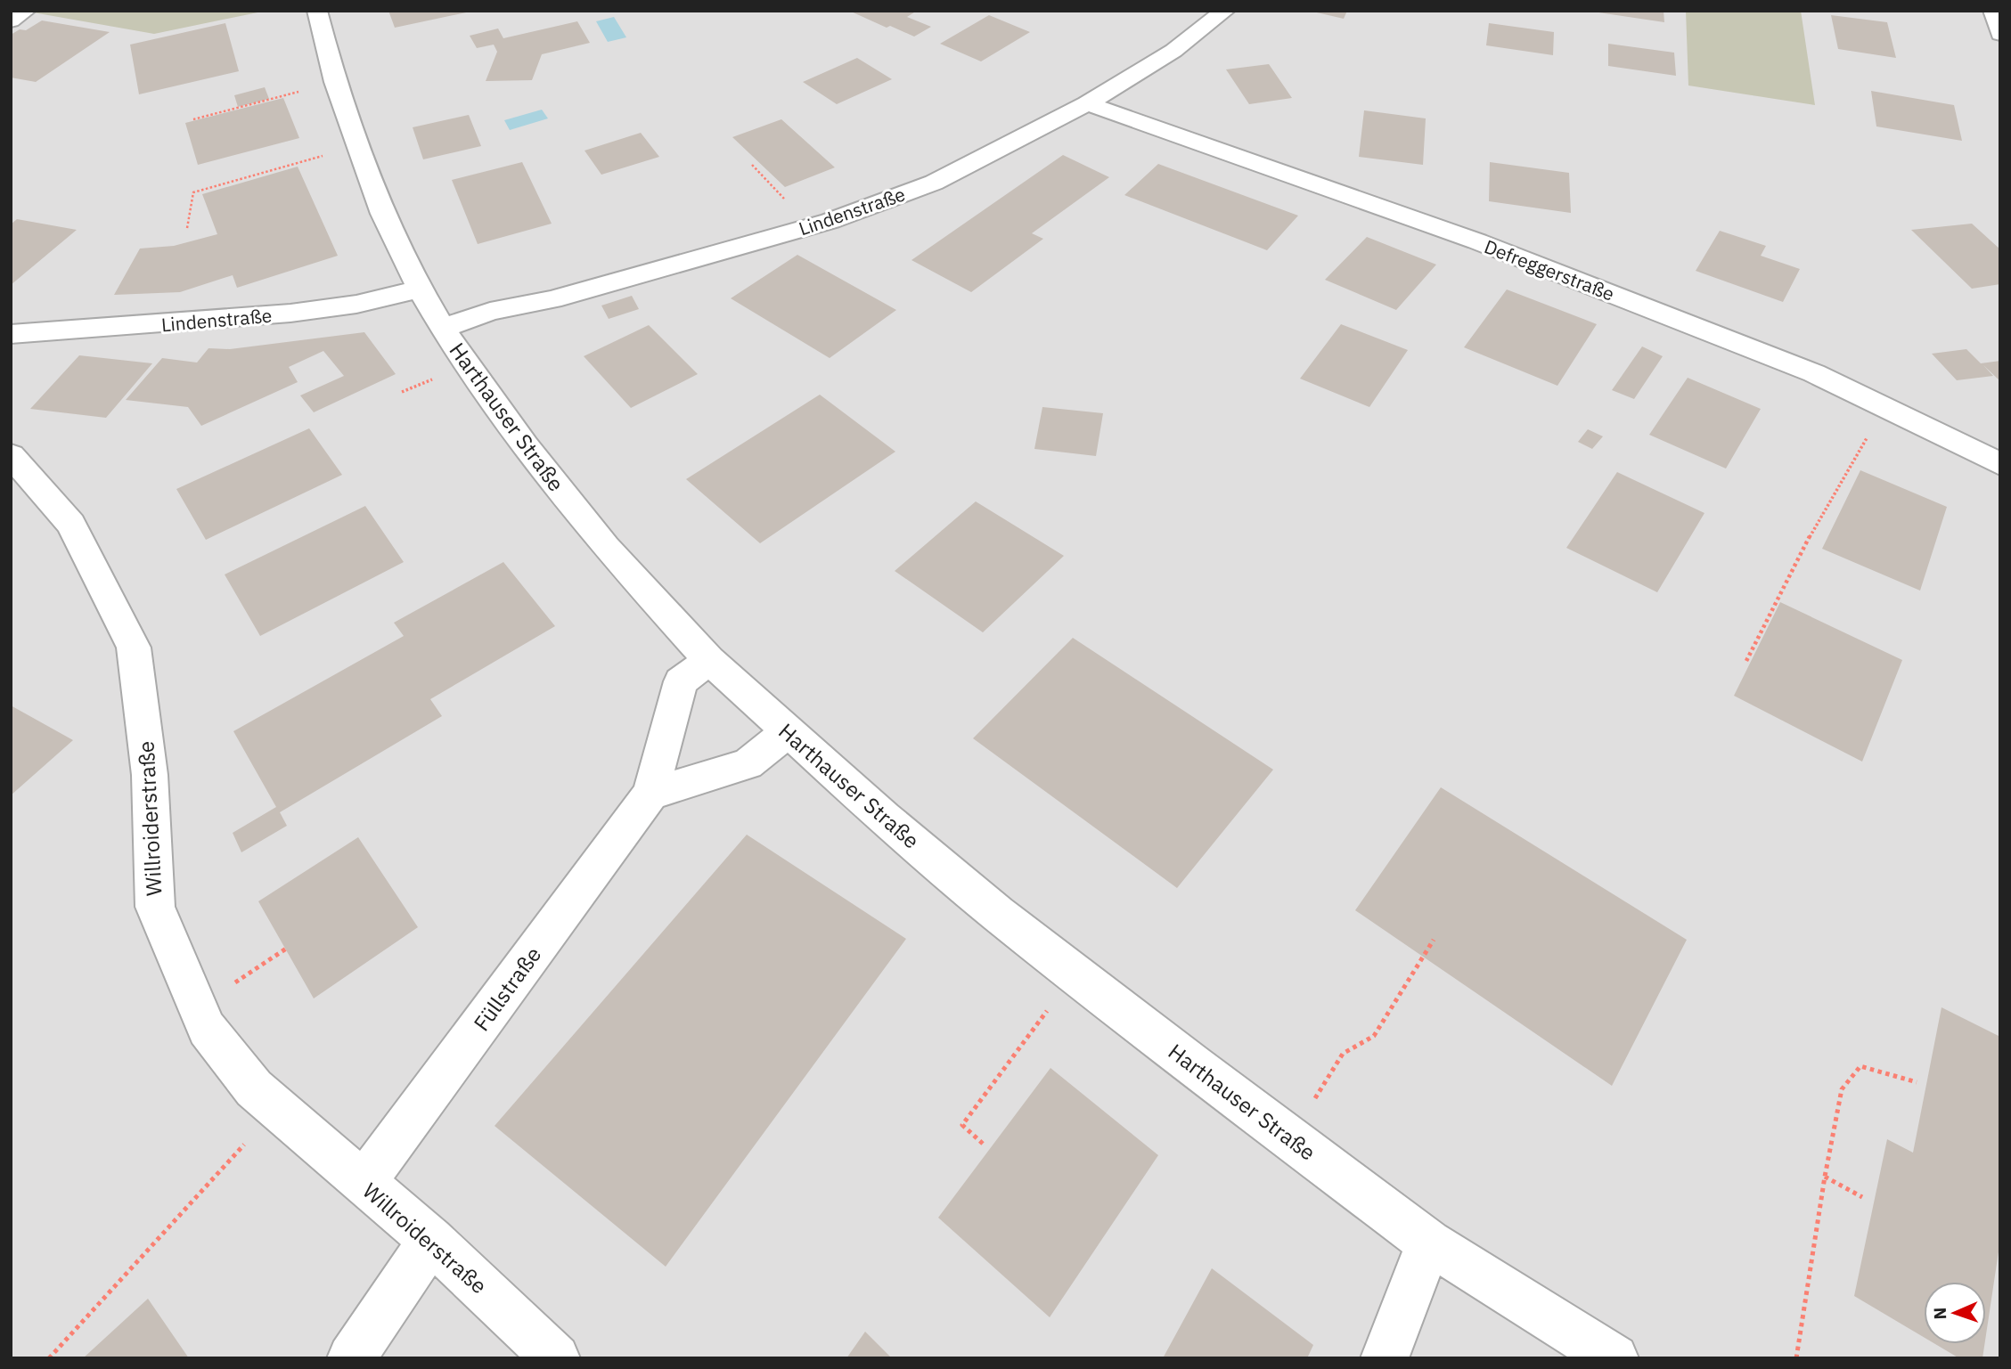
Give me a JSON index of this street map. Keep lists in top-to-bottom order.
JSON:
{
  "streets": {
    "street": [
      "Lindenstraße",
      "Defreggerstraße",
      "Harthauser Straße",
      "Willroiderstraße",
      "Füllstraße"
    ]
  },
  "crossings": [
    ["Lindenstraße", "Defreggerstraße"],
    ["Lindenstraße", "Harthauser Straße"],
    ["Harthauser Straße", "Füllstraße"],
    ["Willroiderstraße", "Füllstraße"]
  ],
  "north": "left"
}
